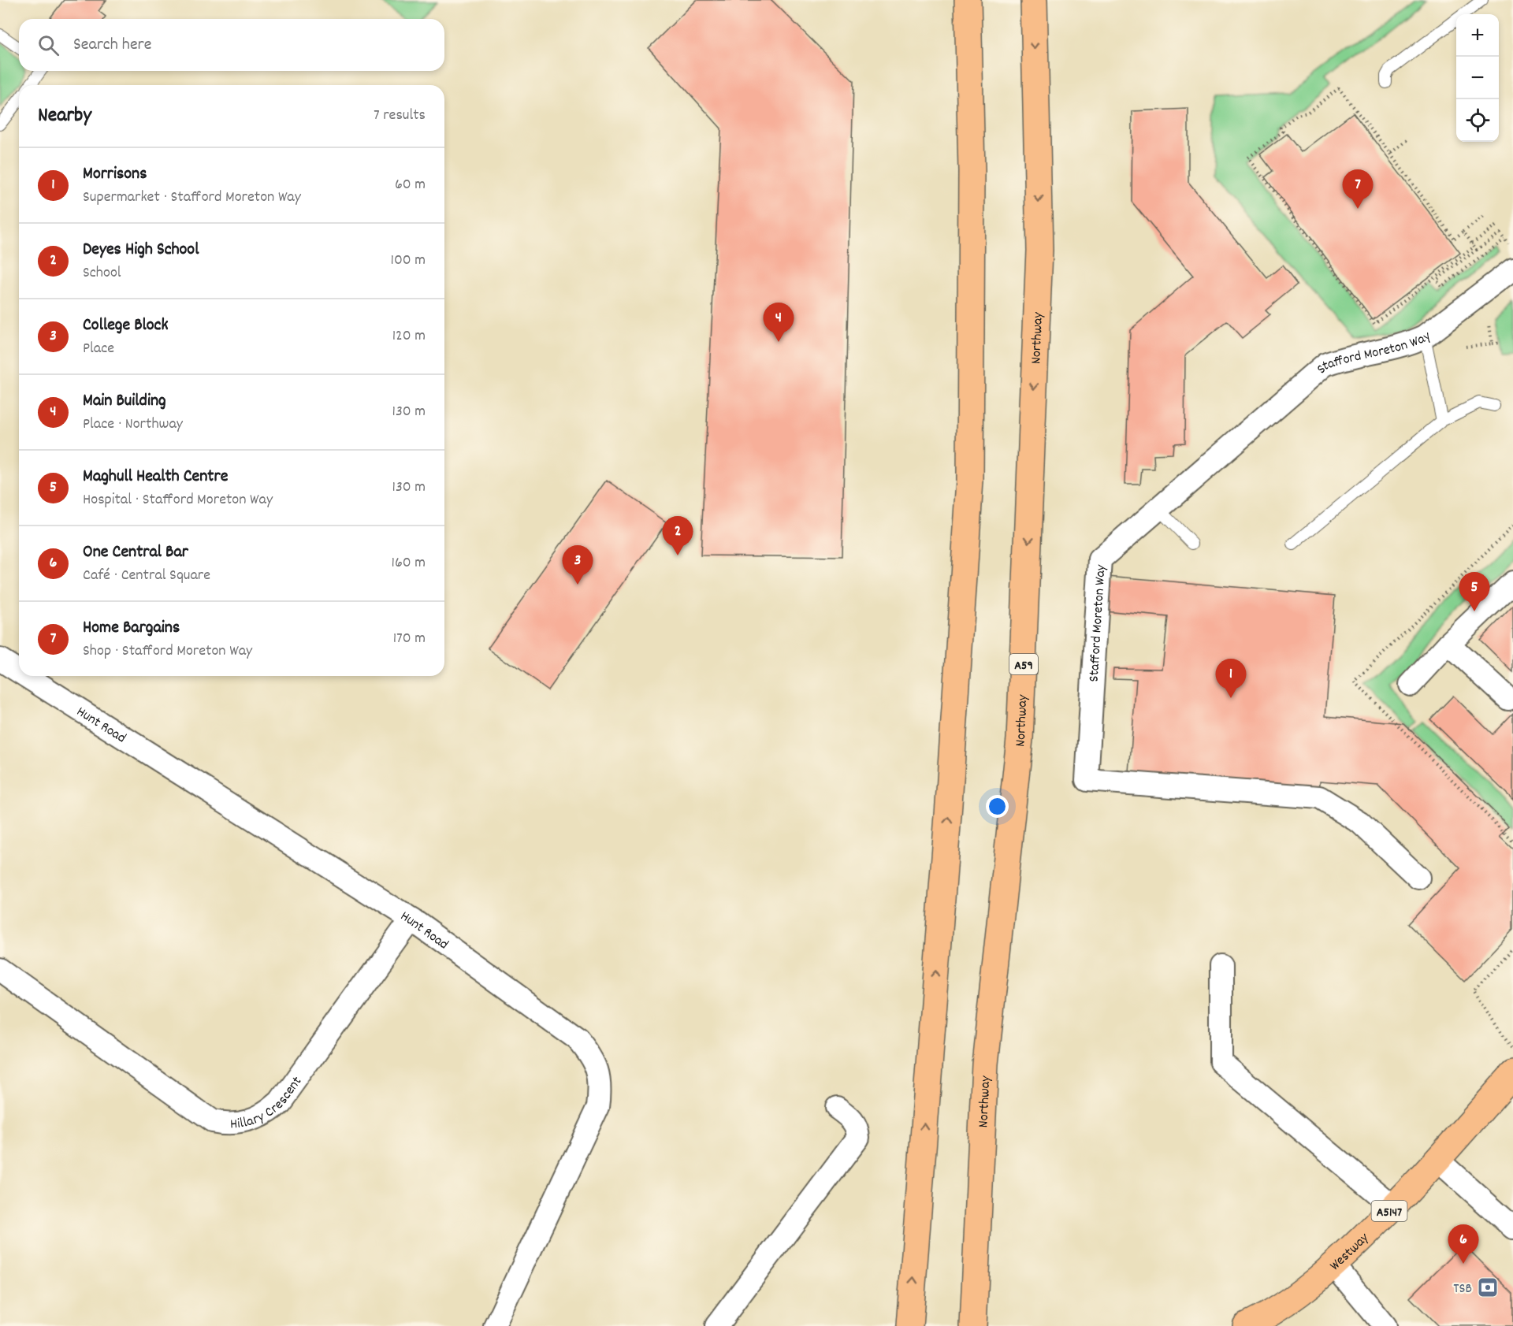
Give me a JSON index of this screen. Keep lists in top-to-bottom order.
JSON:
{
  "streets": {
    "main road": [
      "Northway",
      "A59",
      "A5147",
      "Westway"
    ],
    "street": ["Stafford Moreton Way", "Hunt Road", "Hillary Crescent"]
  },
  "crossings": [
    ["Hunt Road", "Hillary Crescent"]
  ],
  "places": {
    "bank": ["TSB"]
  },
  "page": {
    "map_buttons": ["+", "−"],
    "search": "Search here",
    "heading": ["Nearby", "7 results"],
    "list": [
      {
        "mark": "1",
        "name": "Morrisons",
        "note": "Supermarket · Stafford Moreton Way",
        "value": "60 m"
      },
      {
        "mark": "2",
        "name": "Deyes High School",
        "note": "School",
        "value": "100 m"
      },
      {
        "mark": "3",
        "name": "College Block",
        "note": "Place",
        "value": "120 m"
      },
      {
        "mark": "4",
        "name": "Main Building",
        "note": "Place · Northway",
        "value": "130 m"
      },
      {
        "mark": "5",
        "name": "Maghull Health Centre",
        "note": "Hospital · Stafford Moreton Way",
        "value": "130 m"
      },
      {
        "mark": "6",
        "name": "One Central Bar",
        "note": "Café · Central Square",
        "value": "160 m"
      },
      {
        "mark": "7",
        "name": "Home Bargains",
        "note": "Shop · Stafford Moreton Way",
        "value": "170 m"
      }
    ],
    "pins": [
      "7",
      "4",
      "2",
      "3",
      "5",
      "1",
      "6"
    ]
  }
}
